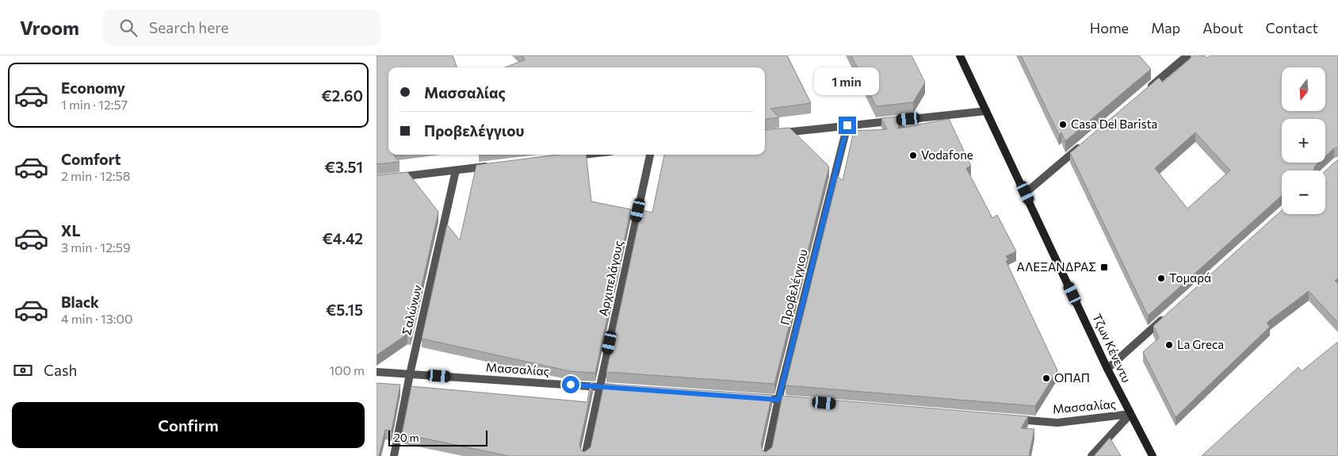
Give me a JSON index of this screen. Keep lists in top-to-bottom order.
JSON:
{
  "streets": {
    "street": [
      "Αρχιπελάγους",
      "Προβελέγγιου",
      "Σαλώνων",
      "Τζων Κένεντυ",
      "Μασσαλίας"
    ]
  },
  "crossings": [
    ["Αρχιπελάγους", "Μασσαλίας"],
    ["Σαλώνων", "Μασσαλίας"],
    ["Τζων Κένεντυ", "Μασσαλίας"]
  ],
  "places": {
    "other": [
      "Casa Del Barista",
      "Vodafone",
      "Τομαρά",
      "La Greca",
      "ΟΠΑΠ"
    ],
    "transit": ["ΑΛΕΞΑΝΔΡΑΣ"]
  },
  "scale_bar": "20 m",
  "north": "bottom",
  "page": {
    "header": "Vroom",
    "search": "Search here",
    "nav": [
      "Home",
      "Map",
      "About",
      "Contact"
    ],
    "list": [
      {
        "name": "Economy",
        "note": "1 min · 12:57",
        "value": "€2.60"
      },
      {
        "name": "Comfort",
        "note": "2 min · 12:58",
        "value": "€3.51"
      },
      {
        "name": "XL",
        "note": "3 min · 12:59",
        "value": "€4.42"
      },
      {
        "name": "Black",
        "note": "4 min · 13:00",
        "value": "€5.15"
      }
    ],
    "map_buttons": ["+", "−"],
    "bubble": "1 min",
    "banner": ["Μασσαλίας", "Προβελέγγιου"],
    "pay": ["Cash", "100 m"],
    "buttons": "Confirm",
    "scale": "20 m"
  }
}
